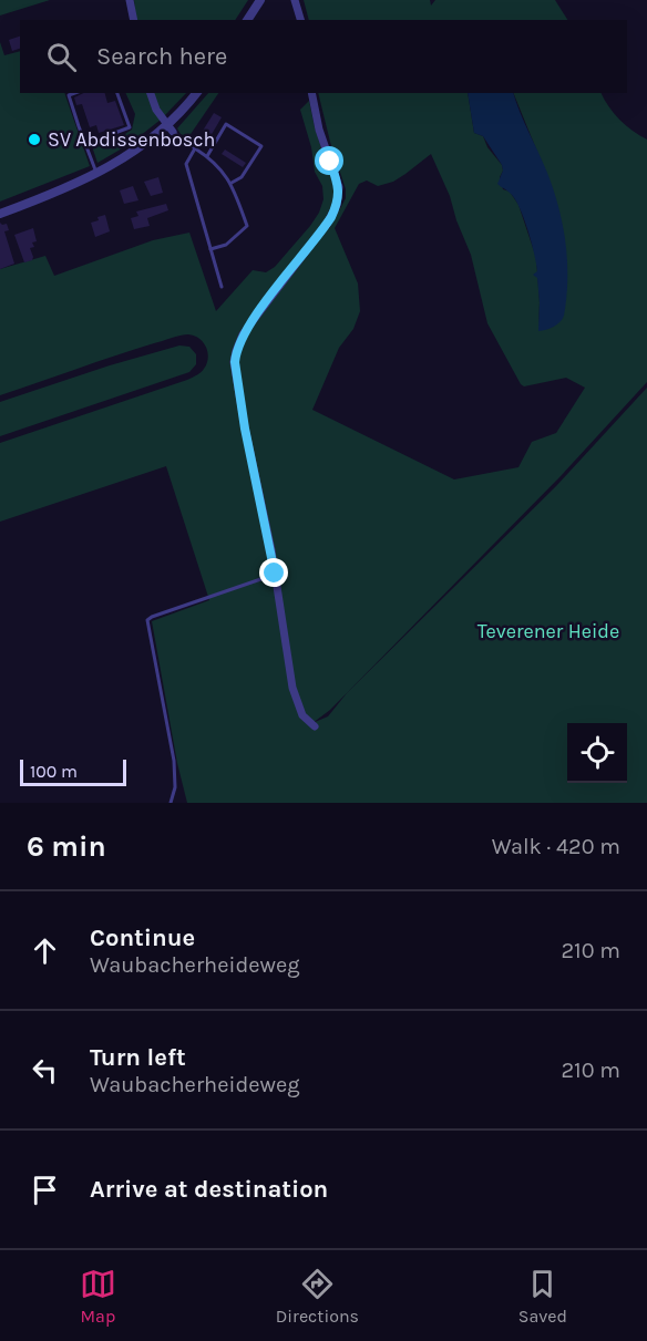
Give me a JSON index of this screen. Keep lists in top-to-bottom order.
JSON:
{
  "parks": ["Teverener Heide"],
  "places": ["SV Abdissenbosch"],
  "scale_bar": "100 m",
  "page": {
    "search": "Search here",
    "scale": "100 m",
    "heading": ["6 min", "Walk · 420 m"],
    "list": [
      ["Continue", "Waubacherheideweg", "210 m"],
      ["Turn left", "Waubacherheideweg", "210 m"],
      "Arrive at destination"
    ],
    "nav": ["Map", "Directions", "Saved"]
  }
}
